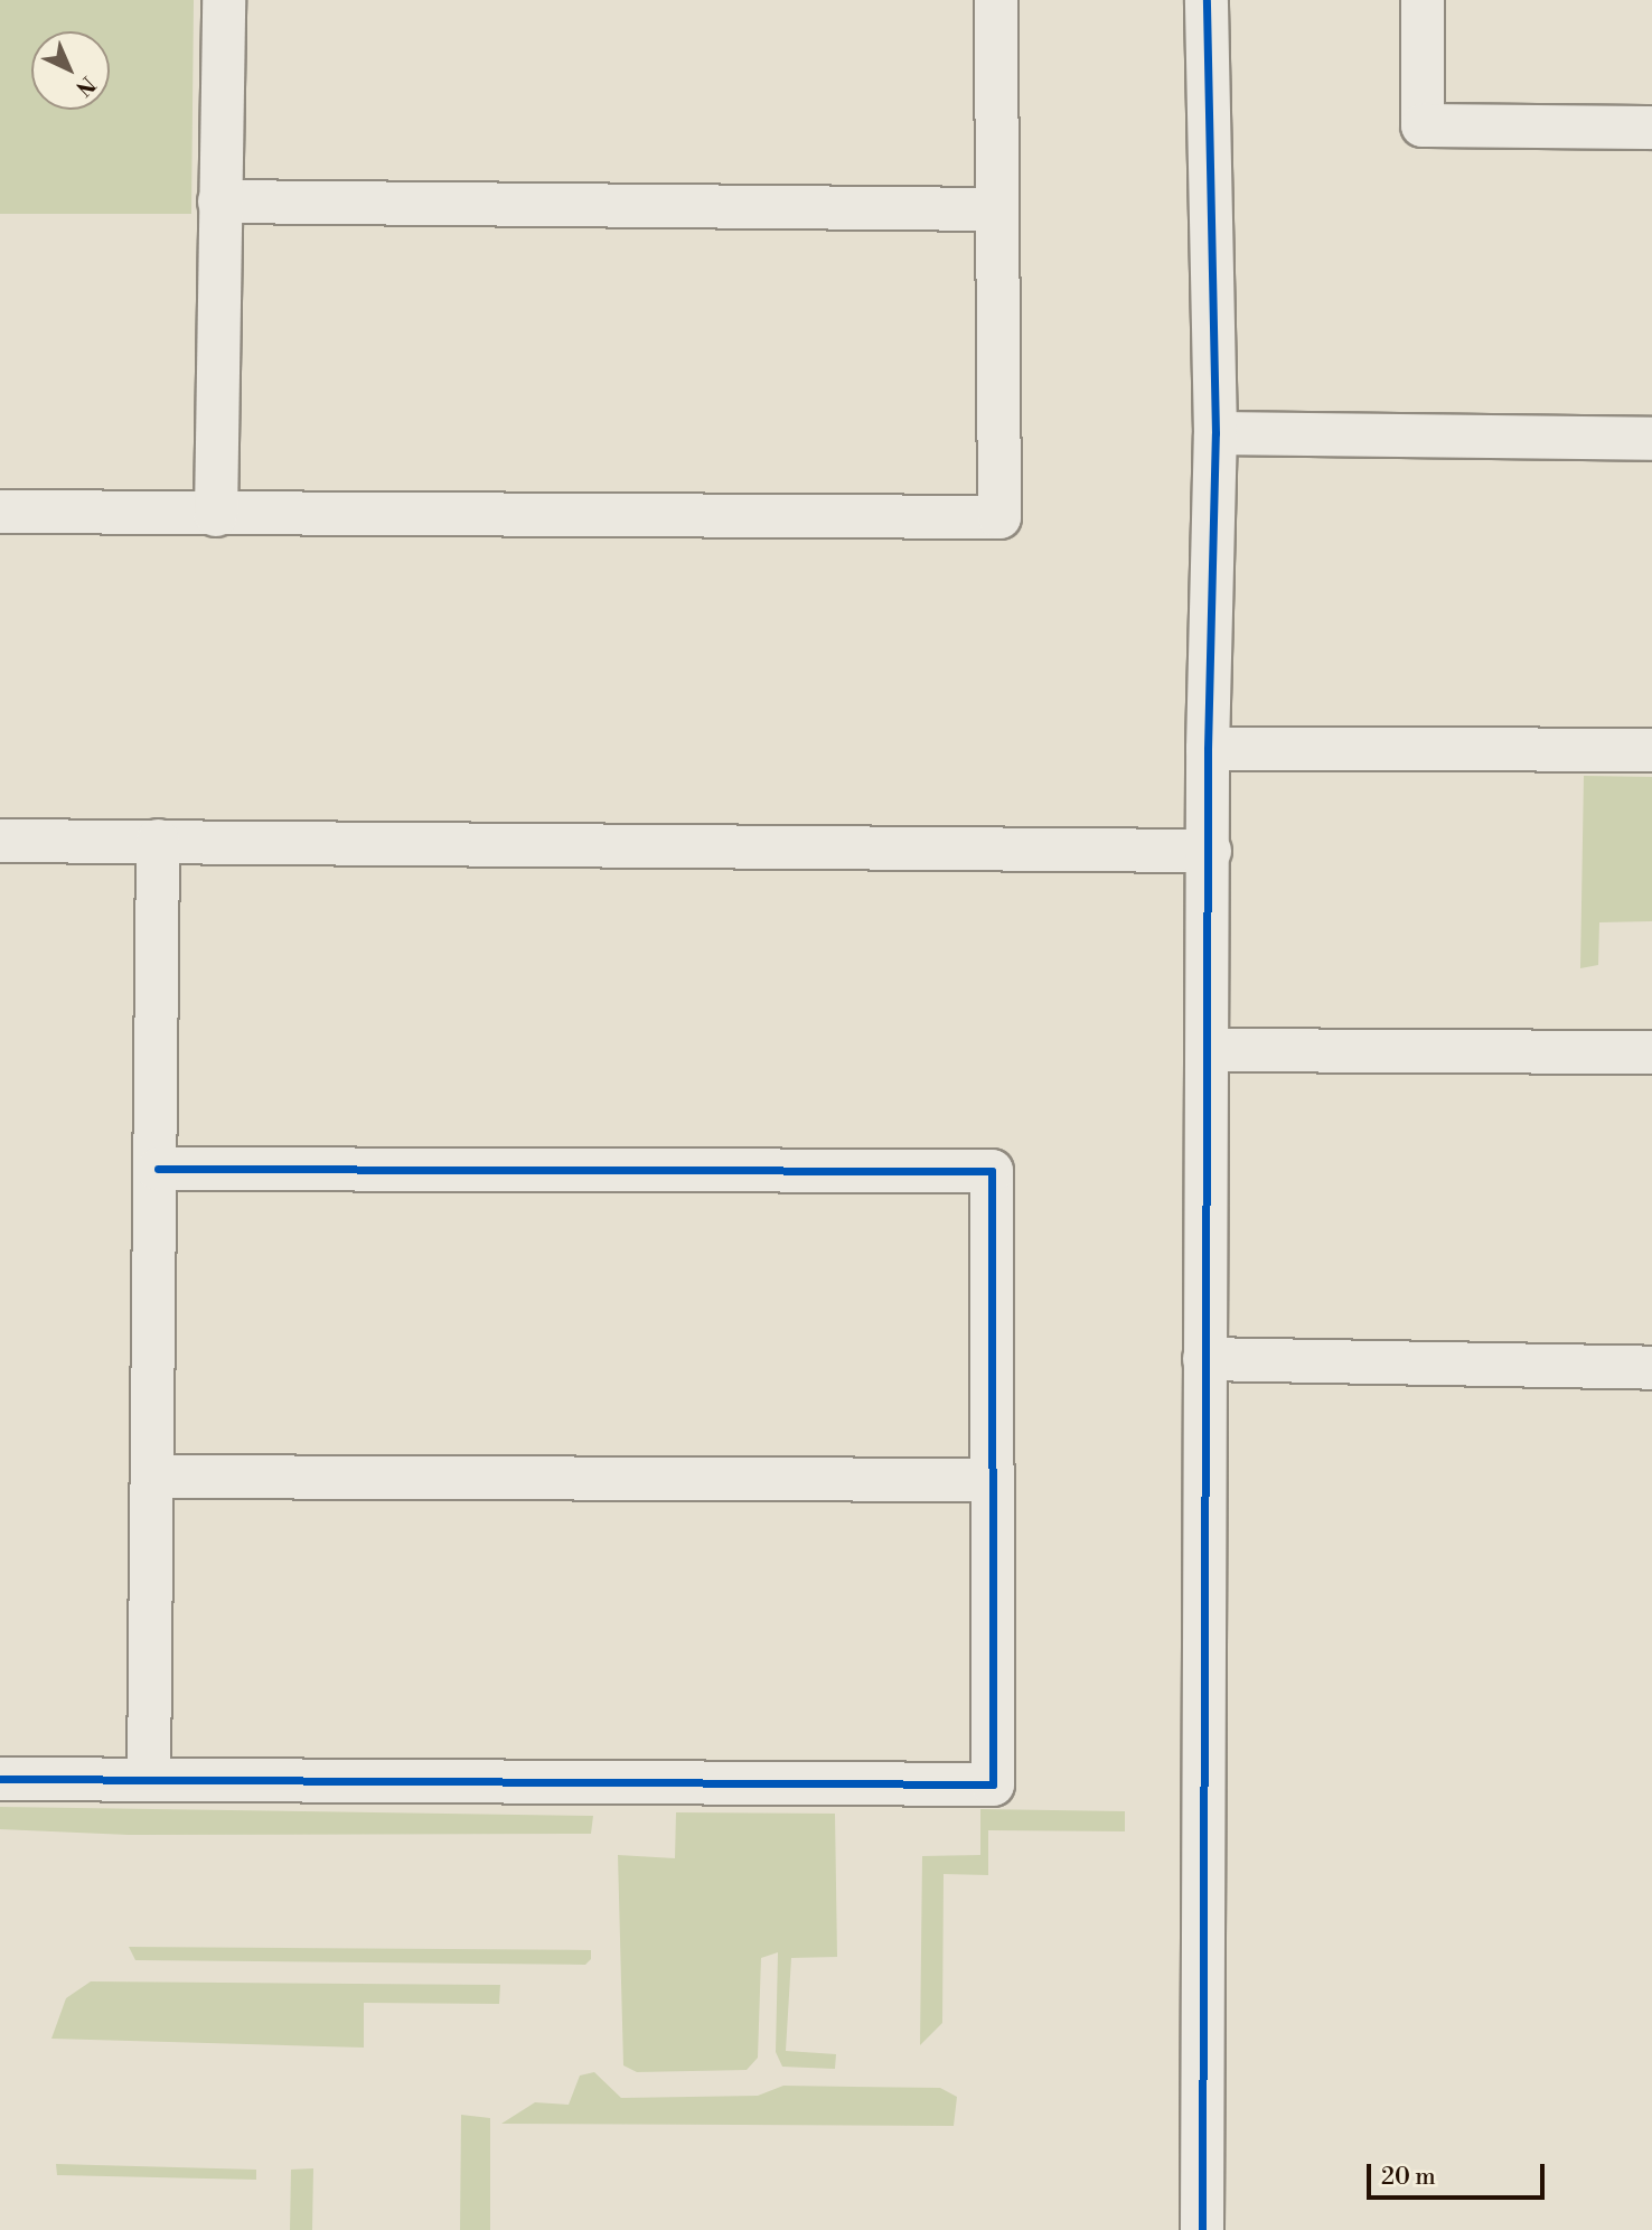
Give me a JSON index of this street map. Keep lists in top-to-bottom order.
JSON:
{
  "scale_bar": "20 m",
  "north": "bottom right"
}
